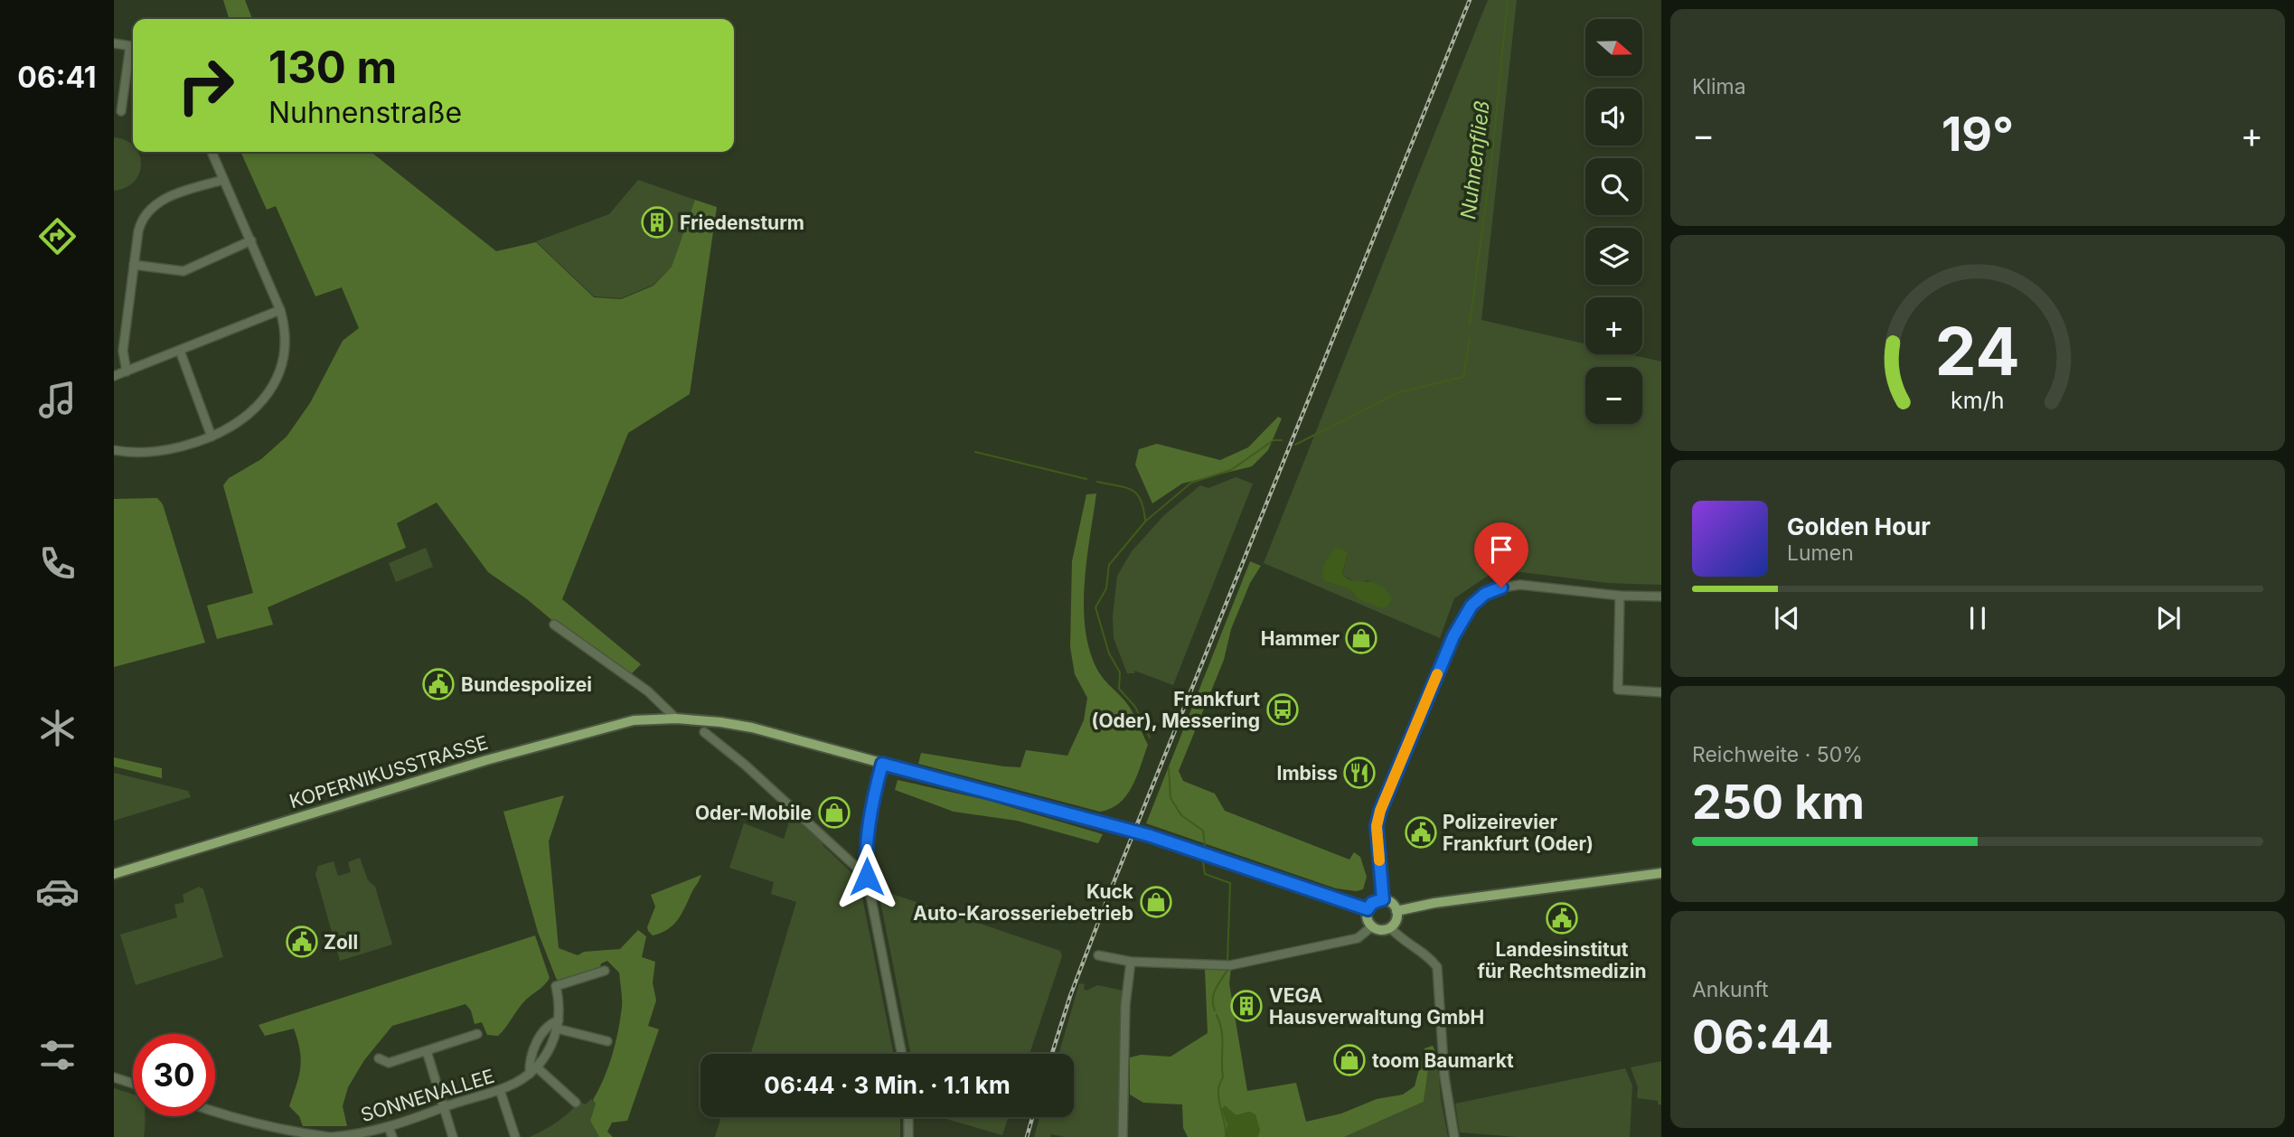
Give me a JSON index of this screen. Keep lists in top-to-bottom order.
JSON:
{
  "streets": {
    "main road": ["KOPERNIKUSSTRASSE"],
    "street": ["SONNENALLEE"]
  },
  "water": ["Nuhnenfließ"],
  "places": {
    "building": ["Friedensturm", "VEGA Hausverwaltung GmbH"],
    "shop": [
      "Hammer",
      "Oder-Mobile",
      "Kuck Auto-Karosseriebetrieb",
      "toom Baumarkt"
    ],
    "public building": [
      "Bundespolizei",
      "Polizeirevier Frankfurt (Oder)",
      "Landesinstitut für Rechtsmedizin",
      "Zoll"
    ],
    "bus stop": ["Frankfurt (Oder), Messering"],
    "restaurant": ["Imbiss"]
  },
  "north": "right",
  "page": {
    "tabs": "06:41",
    "tile": [
      "Klima",
      ["Reichweite · 50%", "250 km"],
      ["Ankunft", "06:44"]
    ],
    "map_buttons": ["+", "−"],
    "turn": ["130 m", "Nuhnenstraße"],
    "heat": ["−", "19°", "+"],
    "song": ["Golden Hour", "Lumen"],
    "limit": "30",
    "trip": "06:44 · 3 Min. · 1.1 km",
    "gauge": ["24", "km/h"]
  }
}
